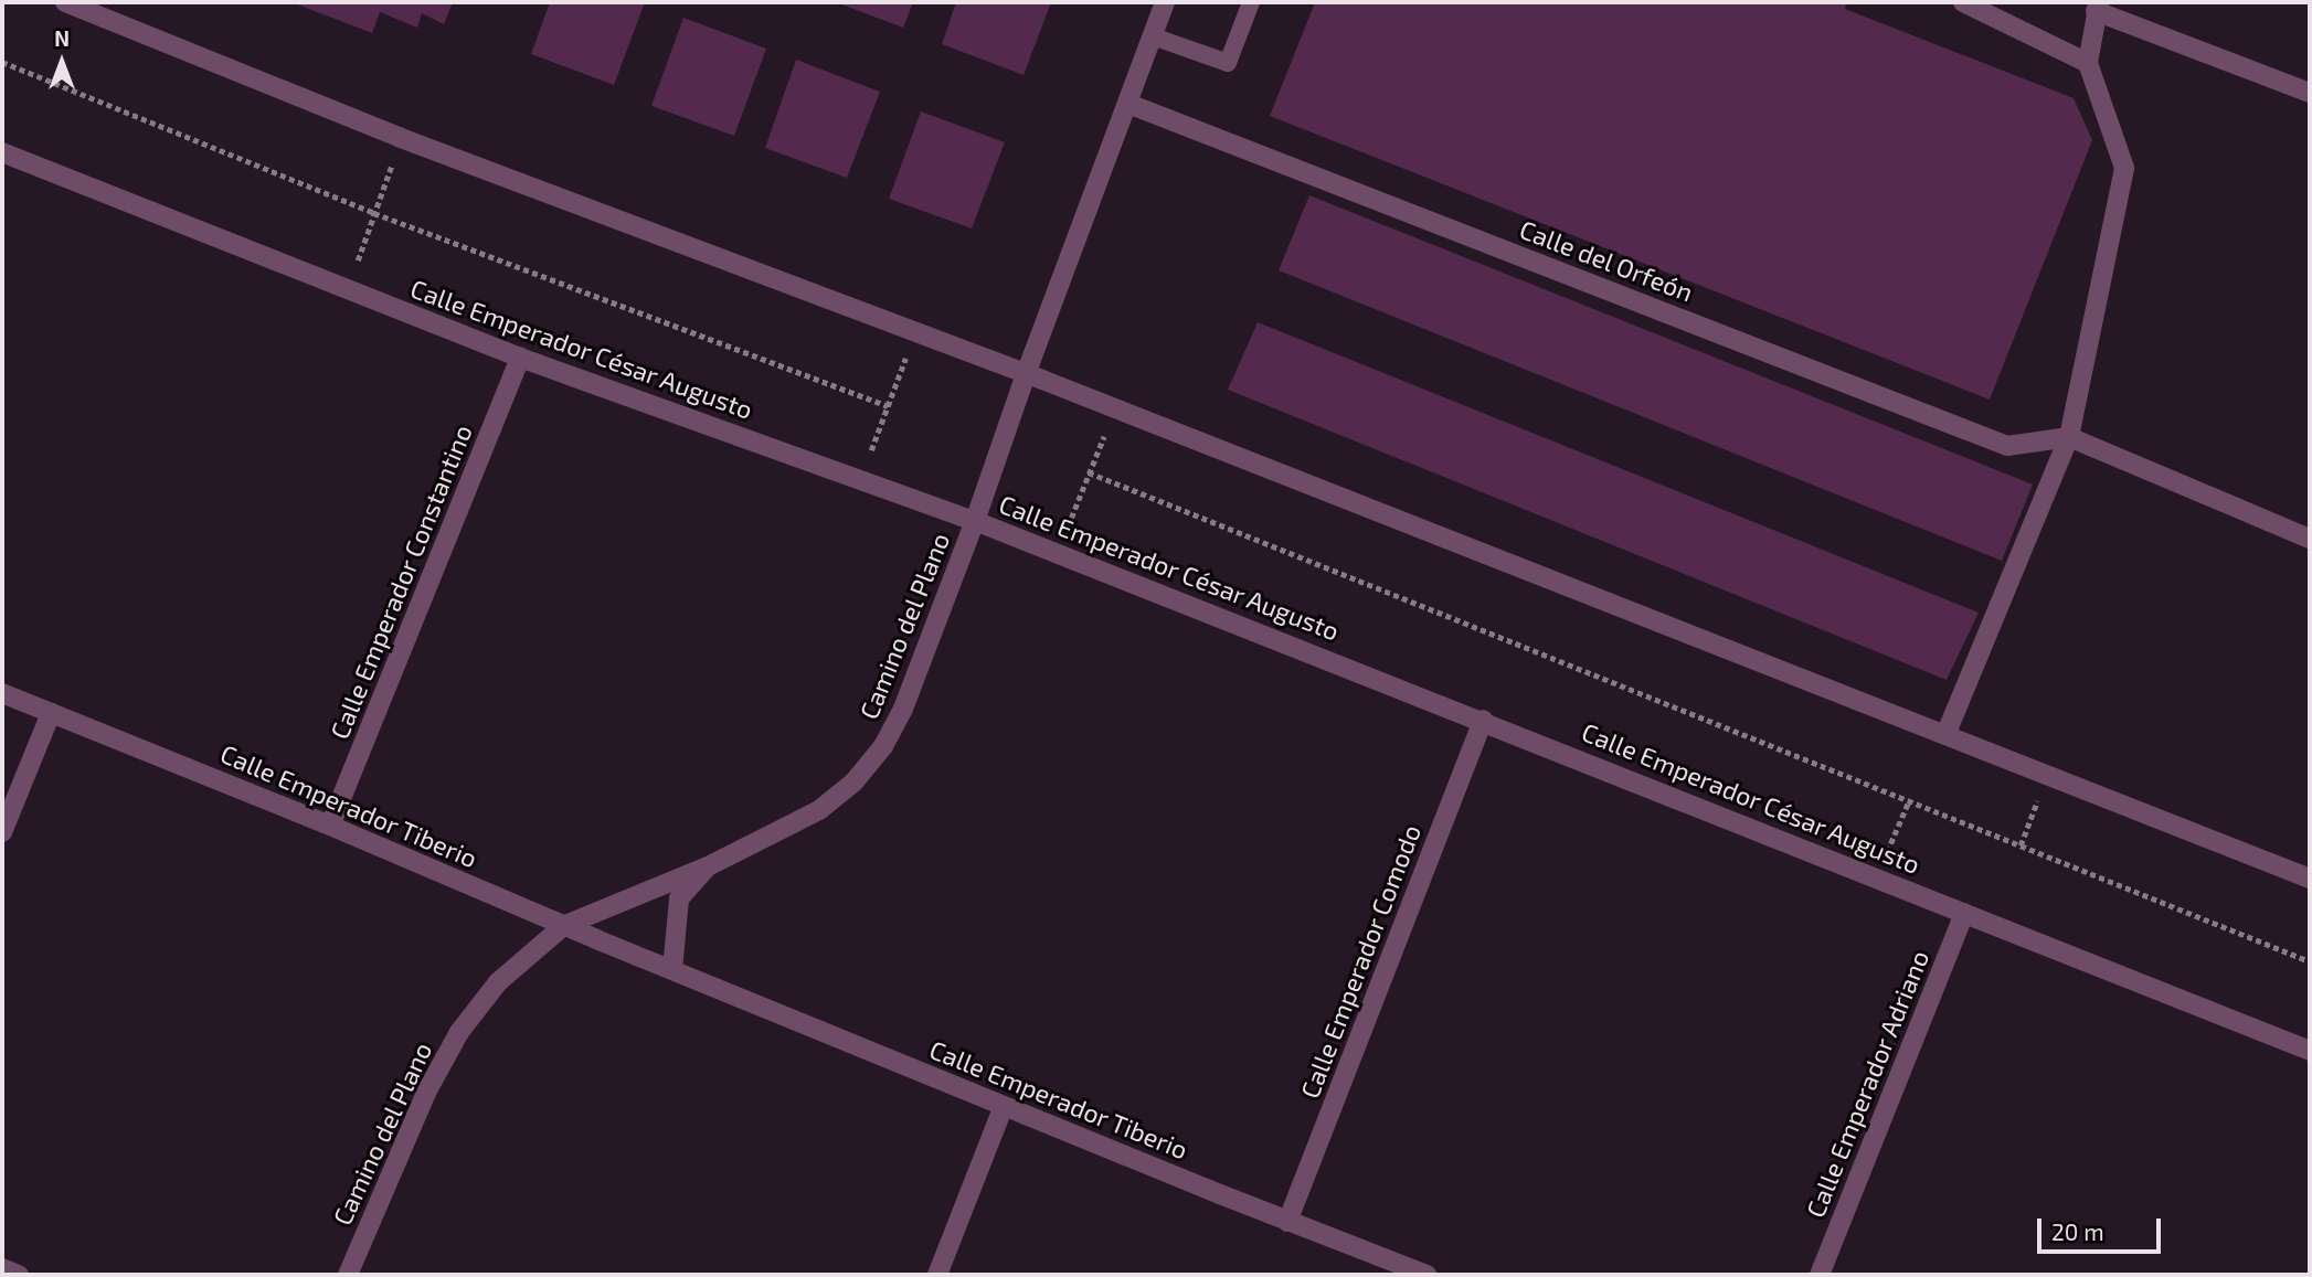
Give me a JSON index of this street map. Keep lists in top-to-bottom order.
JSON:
{
  "streets": {
    "street": [
      "Calle del Orfeón",
      "Calle Emperador César Augusto",
      "Calle Emperador Constantino",
      "Camino del Plano",
      "Calle Emperador Tiberio",
      "Calle Emperador Comodo",
      "Calle Emperador Adriano"
    ]
  },
  "crossings": [
    ["Calle del Orfeón", "Camino del Plano"],
    ["Calle Emperador César Augusto", "Calle Emperador Constantino"],
    ["Calle Emperador César Augusto", "Camino del Plano"],
    ["Calle Emperador César Augusto", "Calle Emperador Comodo"],
    ["Calle Emperador César Augusto", "Calle Emperador Adriano"],
    ["Calle Emperador Constantino", "Calle Emperador Tiberio"],
    ["Camino del Plano", "Calle Emperador Tiberio"],
    ["Calle Emperador Tiberio", "Calle Emperador Comodo"]
  ],
  "scale_bar": "20 m",
  "north": "top"
}
